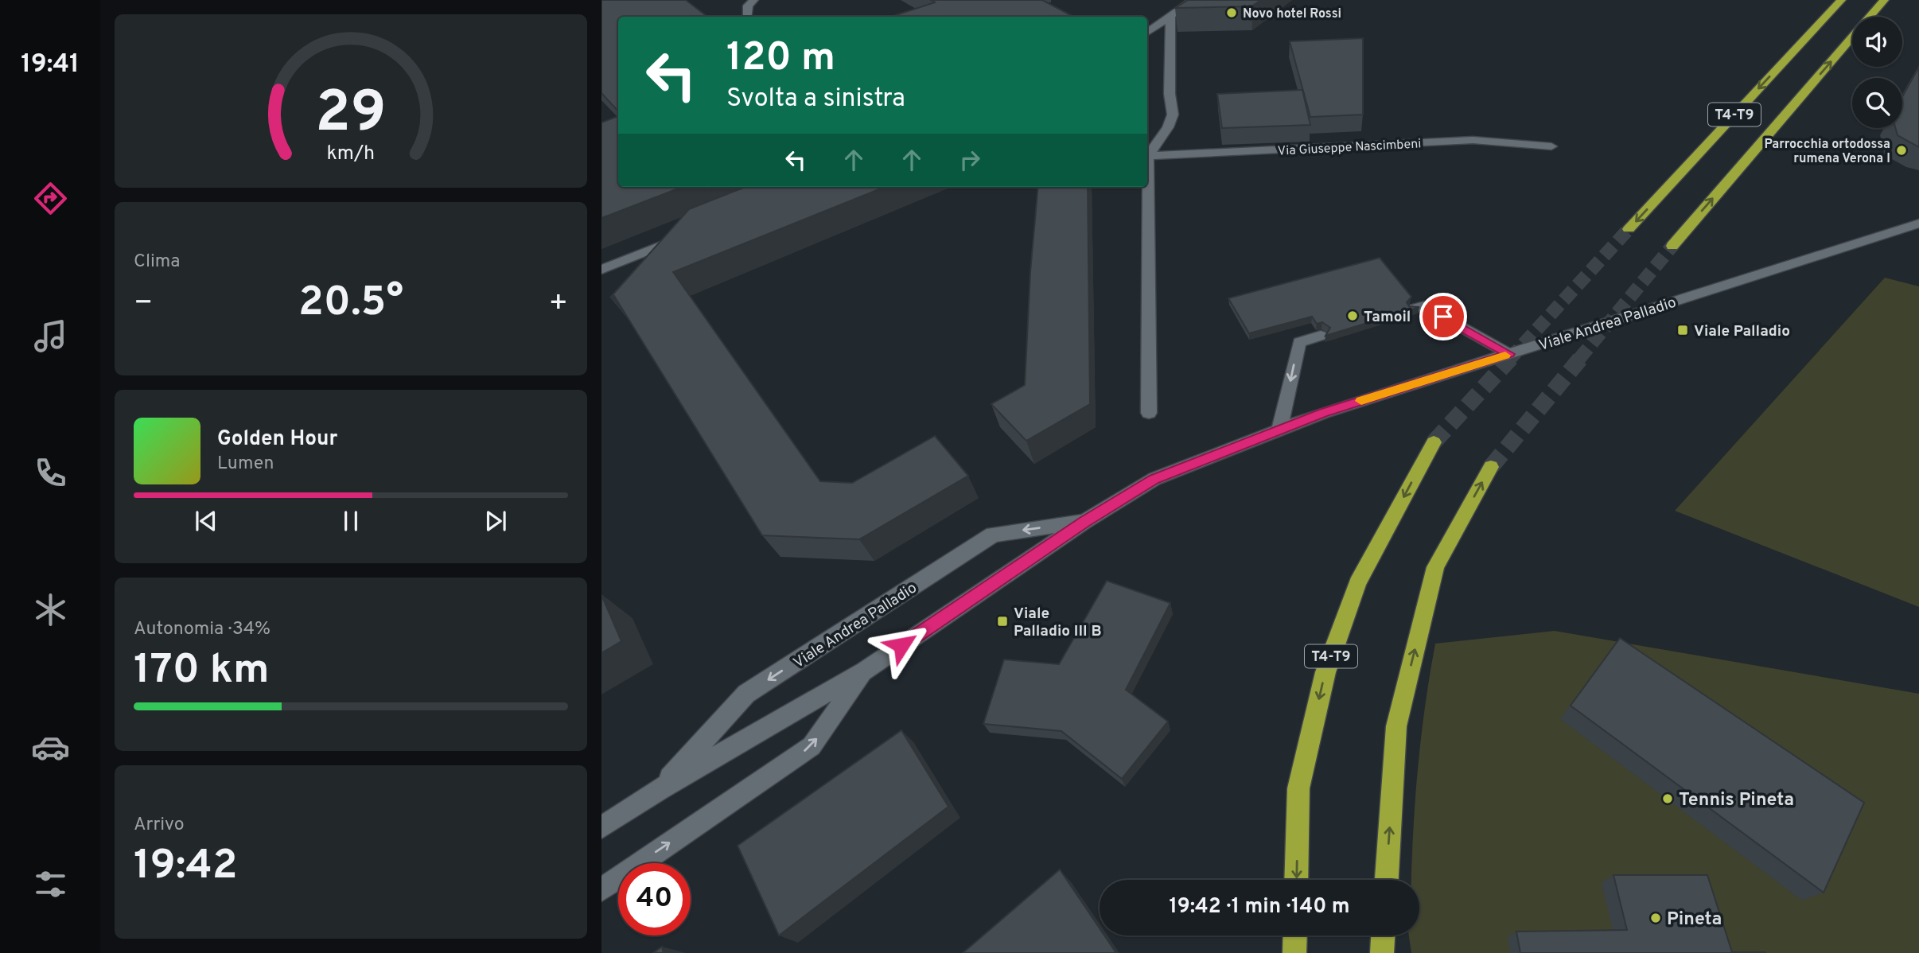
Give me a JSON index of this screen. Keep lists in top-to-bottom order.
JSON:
{
  "streets": {
    "highway": ["T4-T9"],
    "street": ["Via Giuseppe Nascimbeni", "Viale Andrea Palladio"]
  },
  "places": {
    "other": [
      "Novo hotel Rossi",
      "Parrocchia ortodossa rumena Verona I",
      "Tamoil",
      "Tennis Pineta",
      "Pineta"
    ],
    "transit": ["Viale Palladio", "Viale Palladio III B"]
  },
  "page": {
    "tabs": "19:41",
    "turn": ["120 m", "Svolta a sinistra"],
    "tile": [
      "Clima",
      ["Autonomia · 34%", "170 km"],
      ["Arrivo", "19:42"]
    ],
    "heat": ["−", "20.5°", "+"],
    "song": ["Golden Hour", "Lumen"],
    "limit": "40",
    "trip": "19:42 · 1 min · 140 m",
    "gauge": ["29", "km/h"]
  }
}
